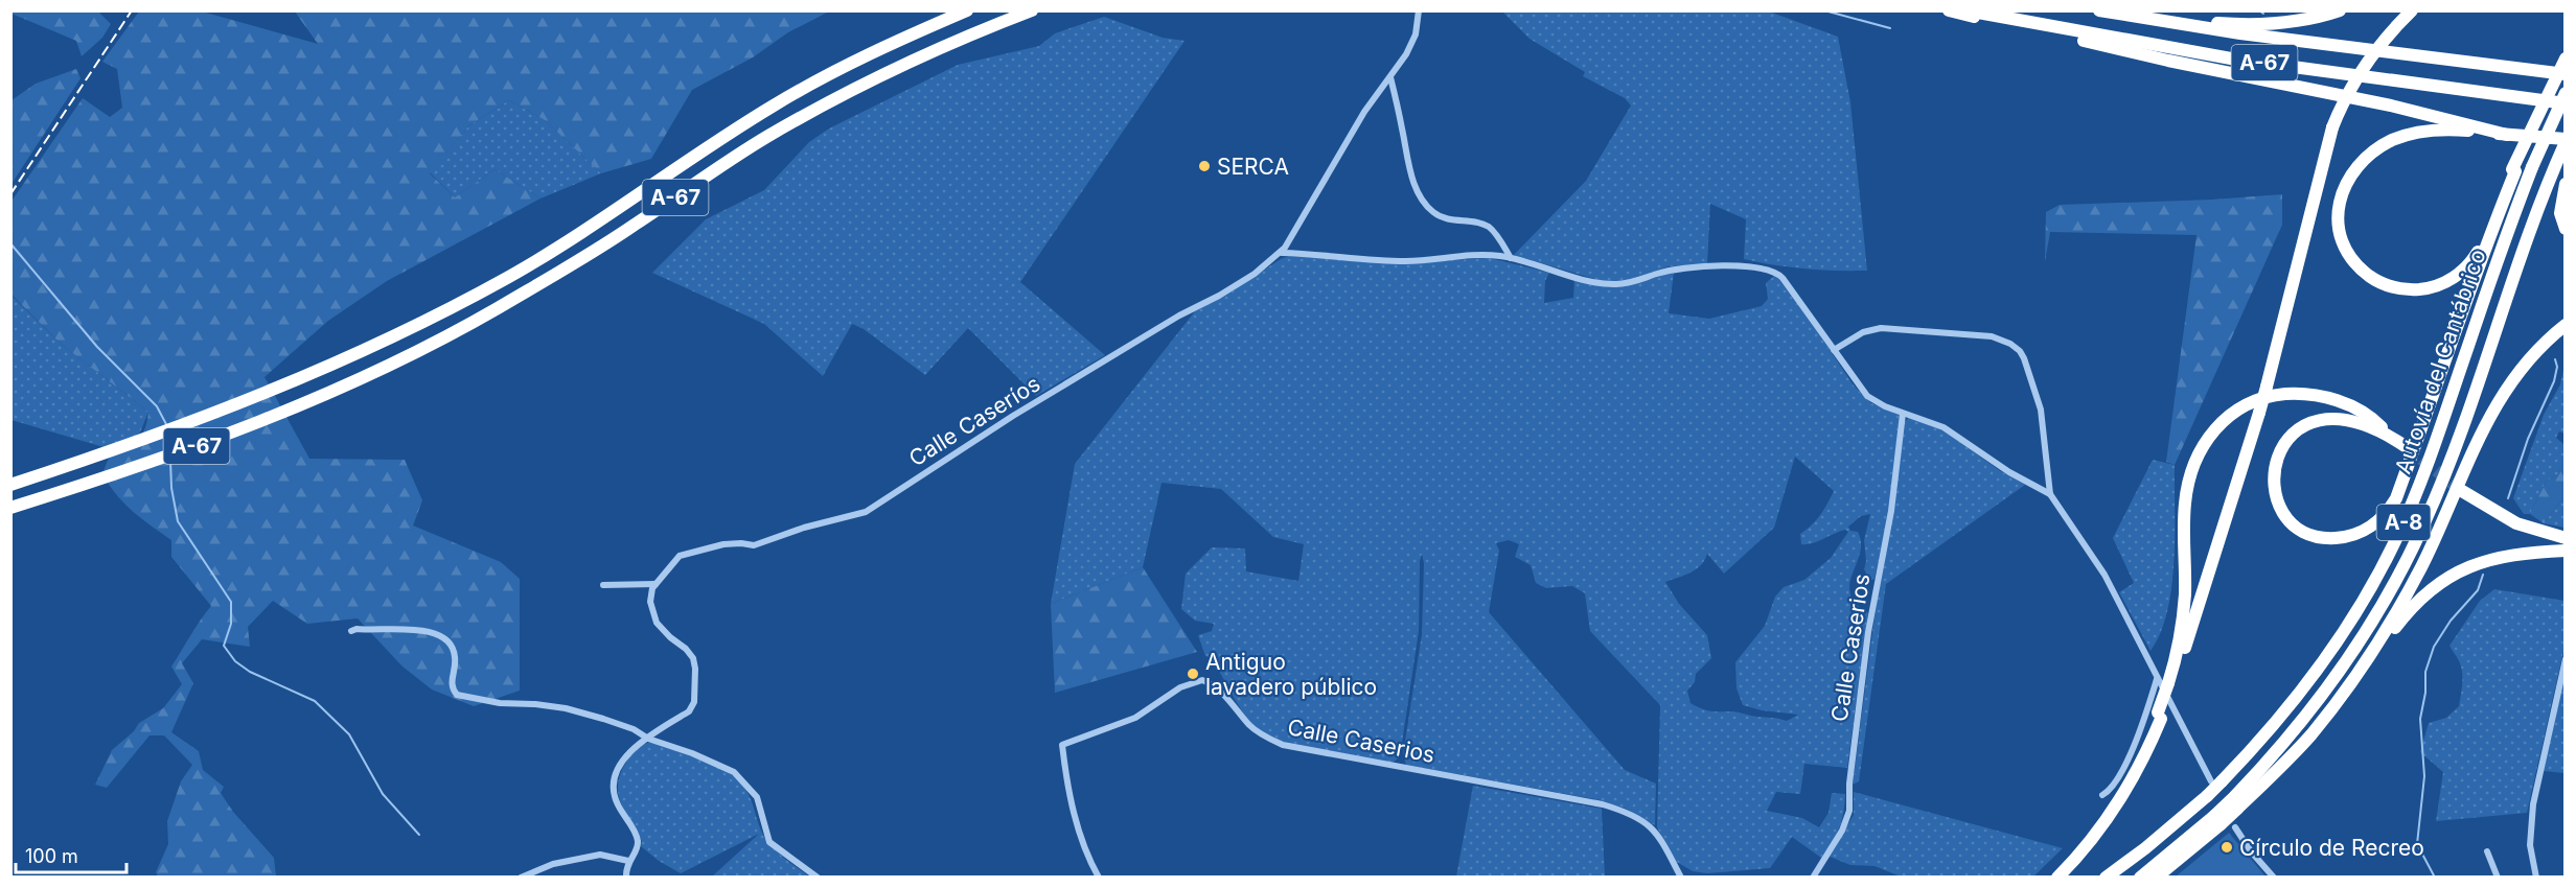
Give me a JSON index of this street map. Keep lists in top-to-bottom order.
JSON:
{
  "streets": {
    "highway": ["A-67", "Autovía del Cantábrico", "A-8"],
    "street": ["Calle Caseríos", "Calle Caserios"]
  },
  "places": ["SERCA", "Antiguo lavadero público", "Círculo de Recreo"],
  "scale_bar": "100 m"
}
